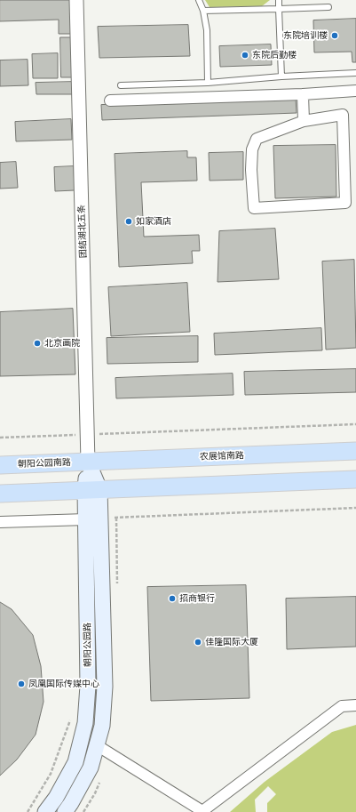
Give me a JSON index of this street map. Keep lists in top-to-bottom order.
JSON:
{
  "streets": {
    "main road": ["农展馆南路", "朝阳公园南路", "朝阳公园路"],
    "street": ["团结湖北五条"]
  },
  "crossings": [
    ["团结湖北五条", "农展馆南路"],
    ["团结湖北五条", "朝阳公园南路"],
    ["团结湖北五条", "朝阳公园路"],
    ["农展馆南路", "朝阳公园南路"],
    ["农展馆南路", "朝阳公园路"],
    ["朝阳公园南路", "朝阳公园路"]
  ],
  "places": [
    "东院培训楼",
    "东院后勤楼",
    "如家酒店",
    "北京画院",
    "招商银行",
    "佳隆国际大厦",
    "凤凰国际传媒中心"
  ]
}
